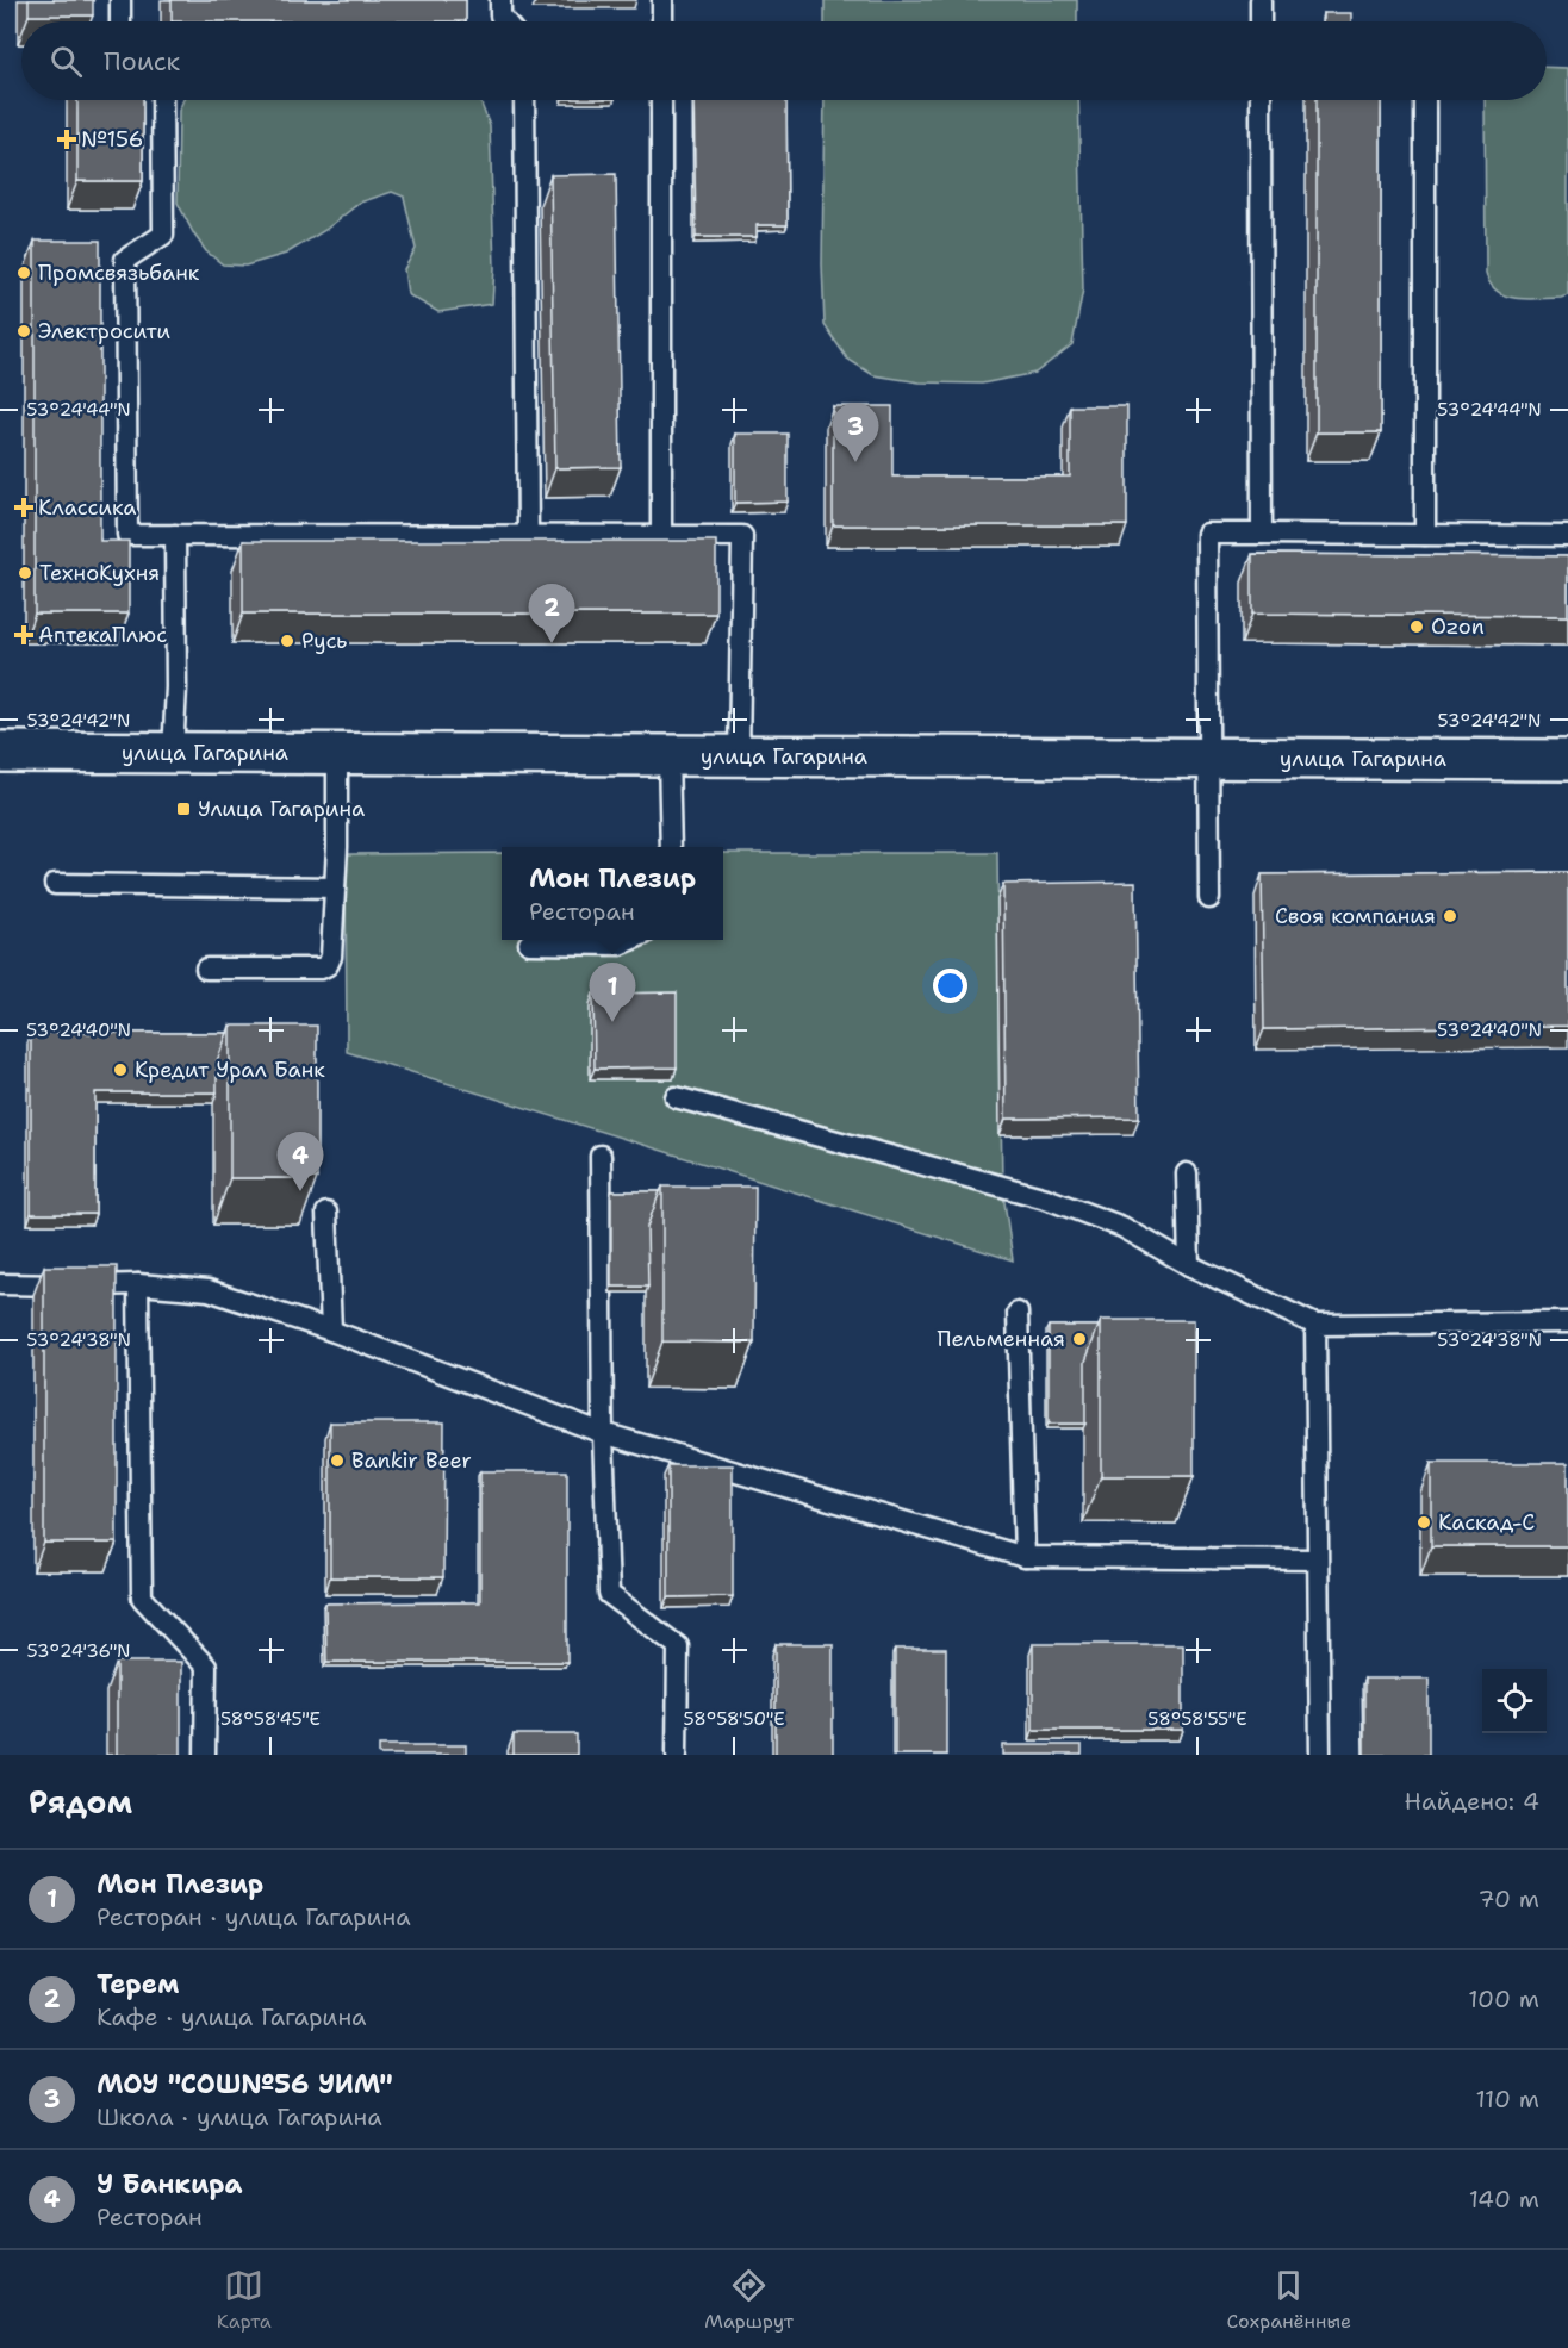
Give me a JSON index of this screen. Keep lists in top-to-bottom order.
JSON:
{
  "streets": {
    "main road": ["улица Гагарина"]
  },
  "places": {
    "health": ["№156", "Классика", "АптекаПлюс"],
    "other": [
      "Промсвязьбанк",
      "Электросити",
      "ТехноКухня",
      "Ozon",
      "Русь",
      "Своя компания",
      "Кредит Урал Банк",
      "Пельменная",
      "Bankir Beer",
      "Каскад-С"
    ],
    "transit": ["Улица Гагарина"]
  },
  "page": {
    "search": "Поиск",
    "pins": [
      "3",
      "2",
      "1",
      "4"
    ],
    "popup": ["Мон Плезир", "Ресторан"],
    "heading": ["Рядом", "Найдено: 4"],
    "list": [
      {
        "mark": "1",
        "name": "Мон Плезир",
        "note": "Ресторан · улица Гагарина",
        "value": "70 m"
      },
      {
        "mark": "2",
        "name": "Терем",
        "note": "Кафе · улица Гагарина",
        "value": "100 m"
      },
      {
        "mark": "3",
        "name": "МОУ \"СОШ№56 УИМ\"",
        "note": "Школа · улица Гагарина",
        "value": "110 m"
      },
      {
        "mark": "4",
        "name": "У Банкира",
        "note": "Ресторан",
        "value": "140 m"
      }
    ],
    "nav": ["Карта", "Маршрут", "Сохранённые"]
  },
  "coordinates": [
    "53°24'44\"N",
    "53°24'42\"N",
    "53°24'40\"N",
    "53°24'38\"N",
    "53°24'36\"N",
    "58°58'45\"E",
    "58°58'50\"E",
    "58°58'55\"E"
  ]
}
